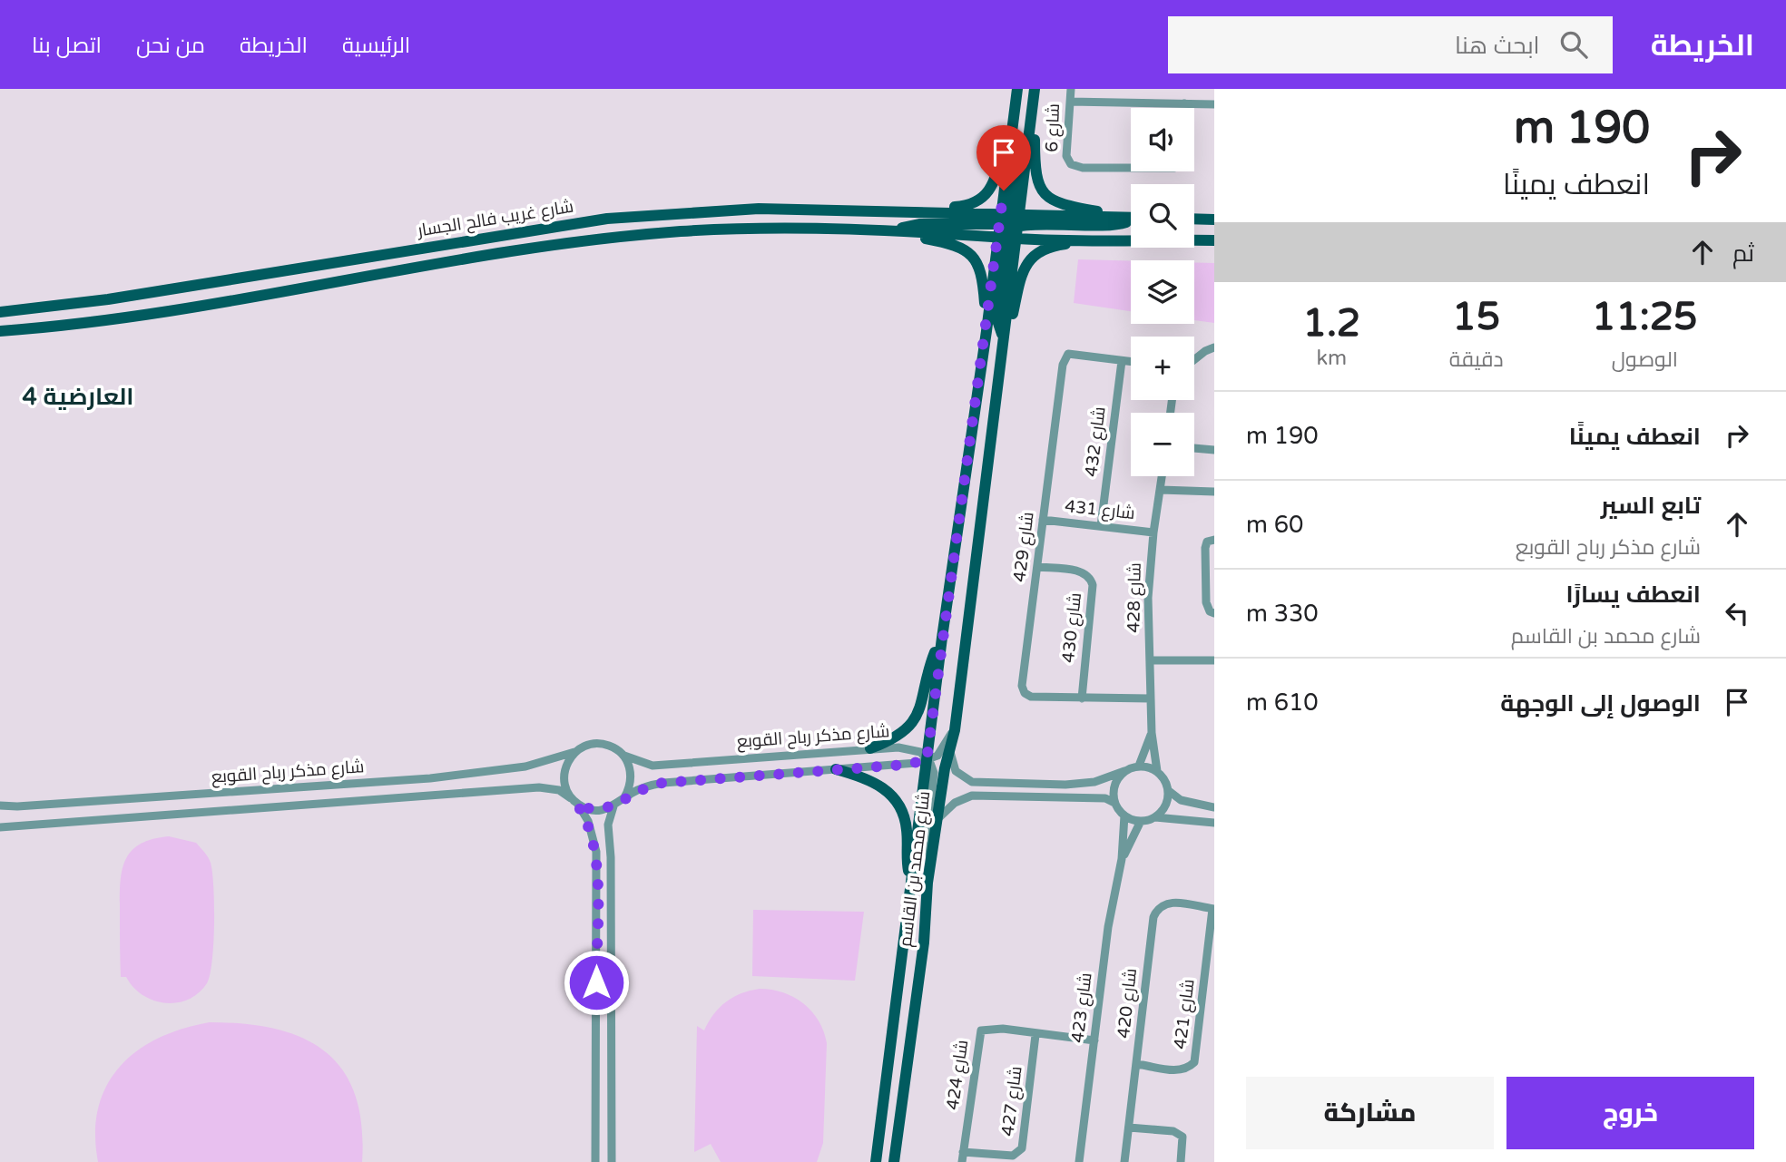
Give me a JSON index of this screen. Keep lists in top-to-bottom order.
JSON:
{
  "streets": {
    "main road": ["شارع غريب فالح الجسار", "شارع محمد بن القاسم"],
    "street": [
      "شارع 6",
      "شارع 432",
      "شارع 431",
      "شارع 429",
      "شارع 428",
      "شارع 430",
      "شارع مذكر رباح القوبع",
      "شارع 420",
      "شارع 423",
      "شارع 421",
      "شارع 424",
      "شارع 427"
    ]
  },
  "crossings": [
    ["شارع غريب فالح الجسار", "شارع محمد بن القاسم"],
    ["شارع 432", "شارع 431"],
    ["شارع 432", "شارع 429"],
    ["شارع 431", "شارع 429"],
    ["شارع 431", "شارع 428"],
    ["شارع 429", "شارع 428"],
    ["شارع 429", "شارع 430"],
    ["شارع 428", "شارع 423"],
    ["شارع مذكر رباح القوبع", "شارع محمد بن القاسم"],
    ["شارع 420", "شارع 421"],
    ["شارع 423", "شارع 424"],
    ["شارع 424", "شارع 427"]
  ],
  "districts": ["العارضية 4"],
  "page": {
    "header": "الخريطة",
    "search": "ابحث هنا",
    "nav": [
      "الرئيسية",
      "الخريطة",
      "من نحن",
      "اتصل بنا"
    ],
    "turn": ["190 m", "انعطف يمينًا"],
    "map_buttons": ["+", "−"],
    "then": "ثم",
    "eta": [
      "11:25",
      "الوصول",
      "15",
      "دقيقة",
      "1.2",
      "km"
    ],
    "list": [
      {
        "name": "انعطف يمينًا",
        "value": "190 m"
      },
      {
        "name": "تابع السير",
        "note": "شارع مذكر رباح القوبع",
        "value": "60 m"
      },
      {
        "name": "انعطف يسارًا",
        "note": "شارع محمد بن القاسم",
        "value": "330 m"
      },
      {
        "name": "الوصول إلى الوجهة",
        "value": "610 m"
      }
    ],
    "buttons": ["خروج", "مشاركة"]
  }
}
